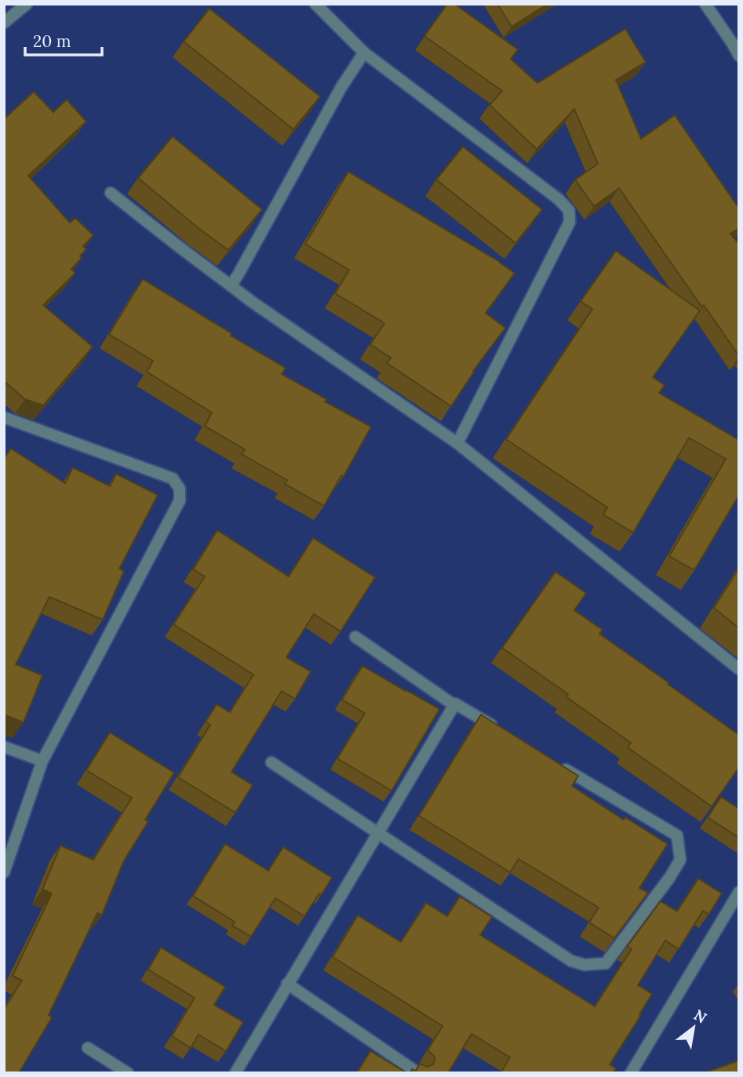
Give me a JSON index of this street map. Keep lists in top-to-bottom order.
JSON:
{
  "scale_bar": "20 m",
  "north": "top right"
}
